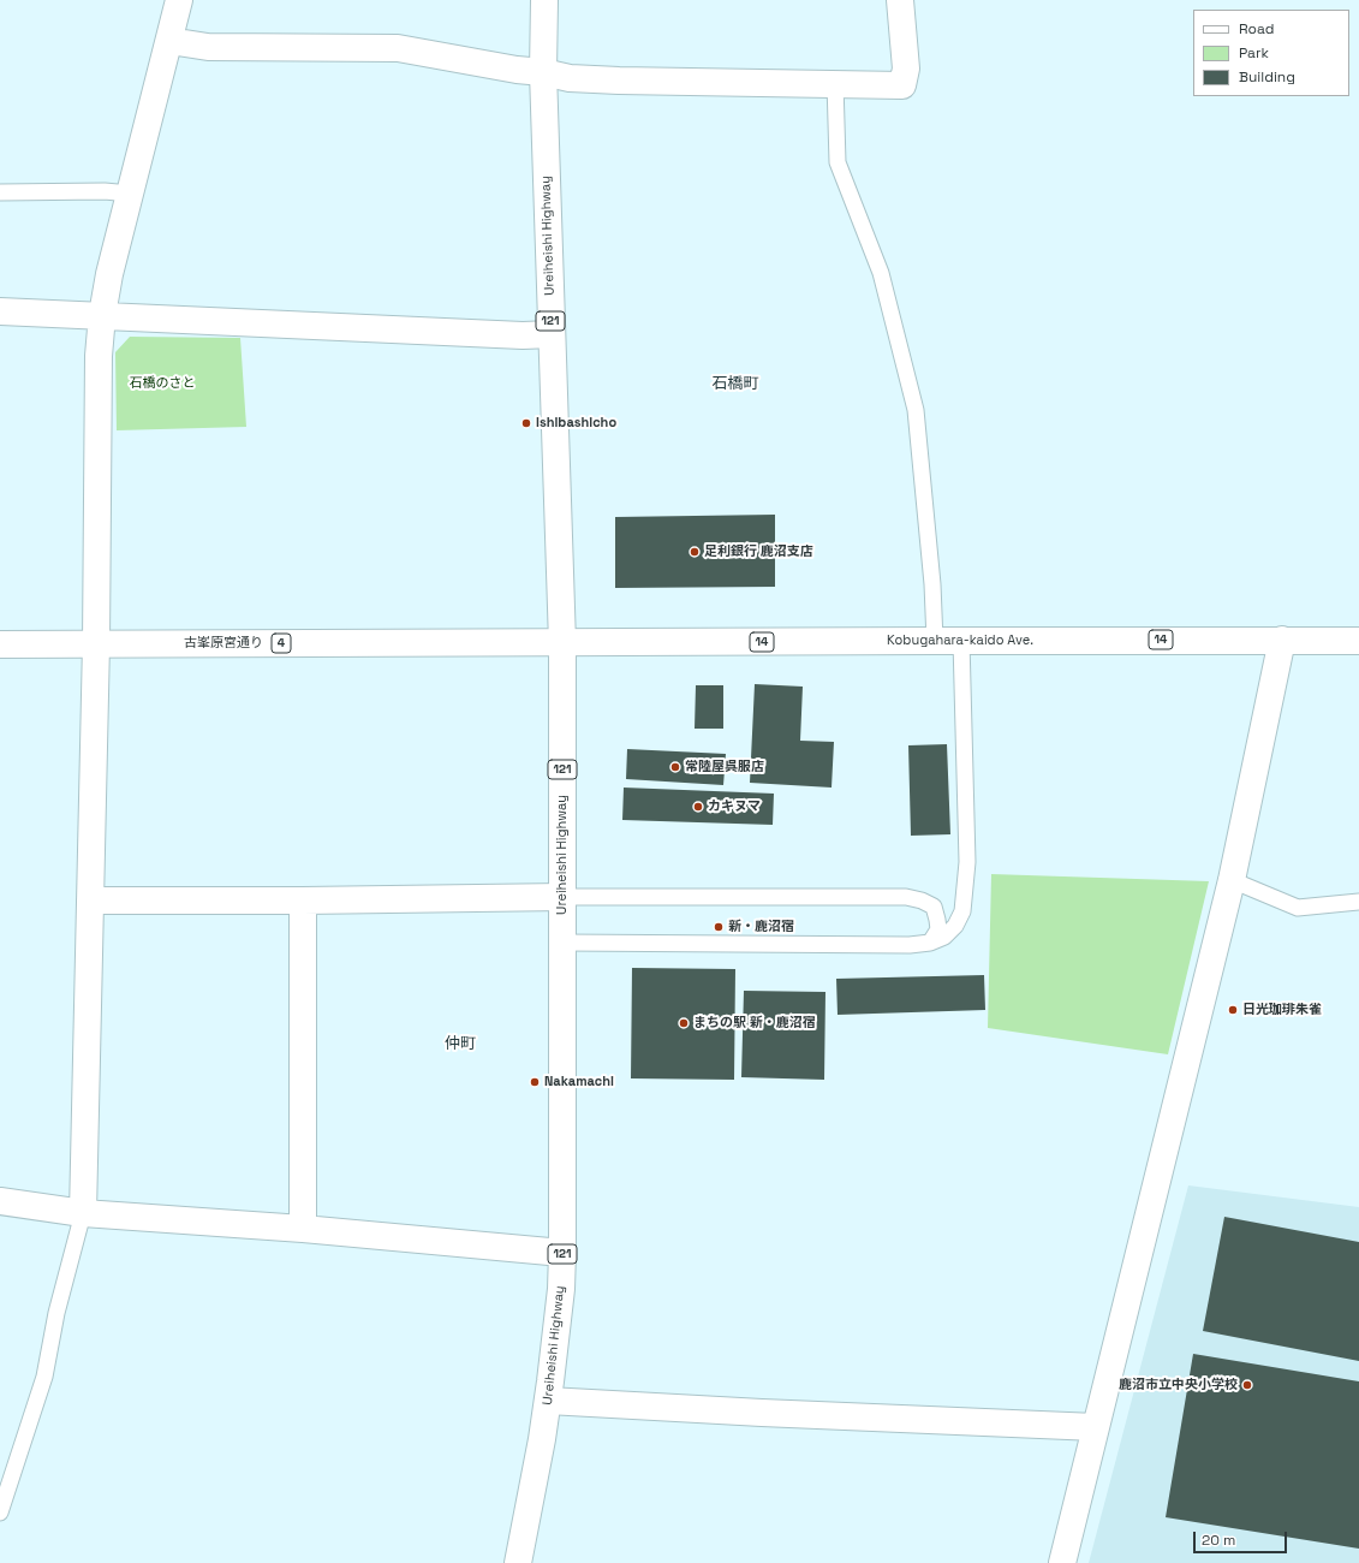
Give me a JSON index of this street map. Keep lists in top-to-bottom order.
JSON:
{
  "streets": {
    "main road": [
      "Ureiheishi Highway",
      "121",
      "14",
      "Kobugahara-kaido Ave.",
      "古峯原宮通り",
      "4"
    ]
  },
  "crossings": [
    ["Ureiheishi Highway", "Kobugahara-kaido Ave."],
    ["Ureiheishi Highway", "古峯原宮通り"],
    ["Kobugahara-kaido Ave.", "古峯原宮通り"]
  ],
  "districts": ["石橋町", "仲町"],
  "parks": ["石橋のさと"],
  "places": [
    "Ishibashicho",
    "足利銀行 鹿沼支店",
    "常陸屋呉服店",
    "カキヌマ",
    "新・鹿沼宿",
    "日光珈琲朱雀",
    "まちの駅 新・鹿沼宿",
    "Nakamachi",
    "鹿沼市立中央小学校"
  ],
  "legend": ["Road", "Park", "Building"],
  "scale_bar": "20 m"
}
